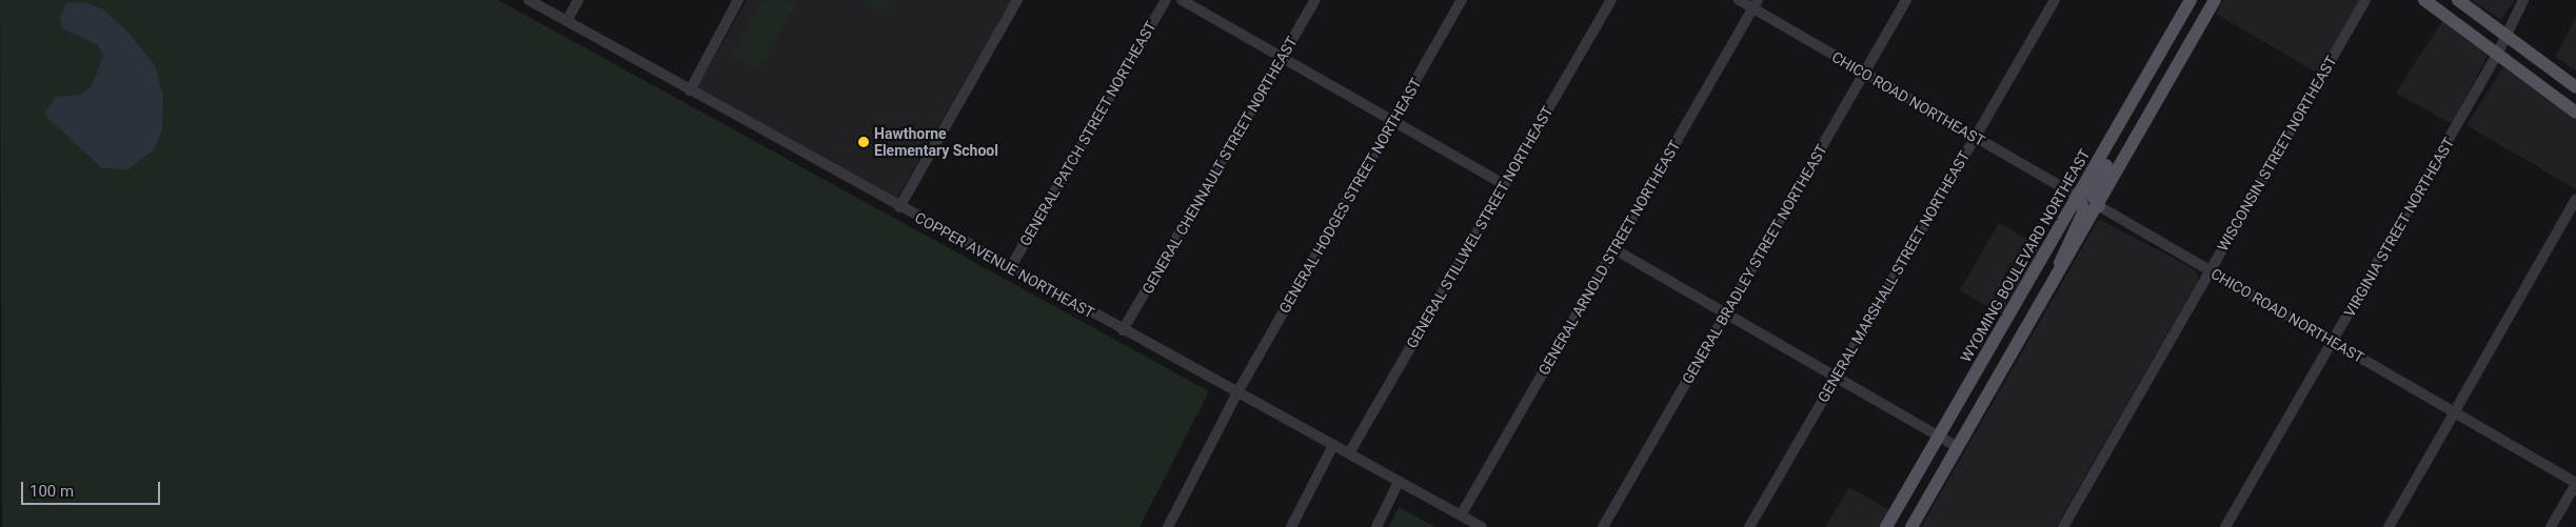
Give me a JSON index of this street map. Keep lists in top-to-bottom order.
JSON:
{
  "streets": {
    "main road": ["WYOMING BOULEVARD NORTHEAST"],
    "street": [
      "CHICO ROAD NORTHEAST",
      "GENERAL PATCH STREET NORTHEAST",
      "WISCONSIN STREET NORTHEAST",
      "GENERAL CHENNAULT STREET NORTHEAST",
      "GENERAL HODGES STREET NORTHEAST",
      "GENERAL STILLWEL STREET NORTHEAST",
      "VIRGINIA STREET NORTHEAST",
      "GENERAL ARNOLD STREET NORTHEAST",
      "GENERAL BRADLEY STREET NORTHEAST",
      "COPPER AVENUE NORTHEAST",
      "GENERAL MARSHALL STREET NORTHEAST"
    ]
  },
  "crossings": [
    ["CHICO ROAD NORTHEAST", "WISCONSIN STREET NORTHEAST"],
    ["CHICO ROAD NORTHEAST", "VIRGINIA STREET NORTHEAST"],
    ["CHICO ROAD NORTHEAST", "WYOMING BOULEVARD NORTHEAST"],
    ["CHICO ROAD NORTHEAST", "GENERAL ARNOLD STREET NORTHEAST"],
    ["CHICO ROAD NORTHEAST", "GENERAL BRADLEY STREET NORTHEAST"],
    ["CHICO ROAD NORTHEAST", "GENERAL MARSHALL STREET NORTHEAST"],
    ["GENERAL PATCH STREET NORTHEAST", "COPPER AVENUE NORTHEAST"],
    ["GENERAL CHENNAULT STREET NORTHEAST", "COPPER AVENUE NORTHEAST"],
    ["GENERAL HODGES STREET NORTHEAST", "COPPER AVENUE NORTHEAST"],
    ["GENERAL STILLWEL STREET NORTHEAST", "COPPER AVENUE NORTHEAST"],
    ["GENERAL ARNOLD STREET NORTHEAST", "COPPER AVENUE NORTHEAST"]
  ],
  "places": ["Hawthorne Elementary School"],
  "scale_bar": "100 m"
}
